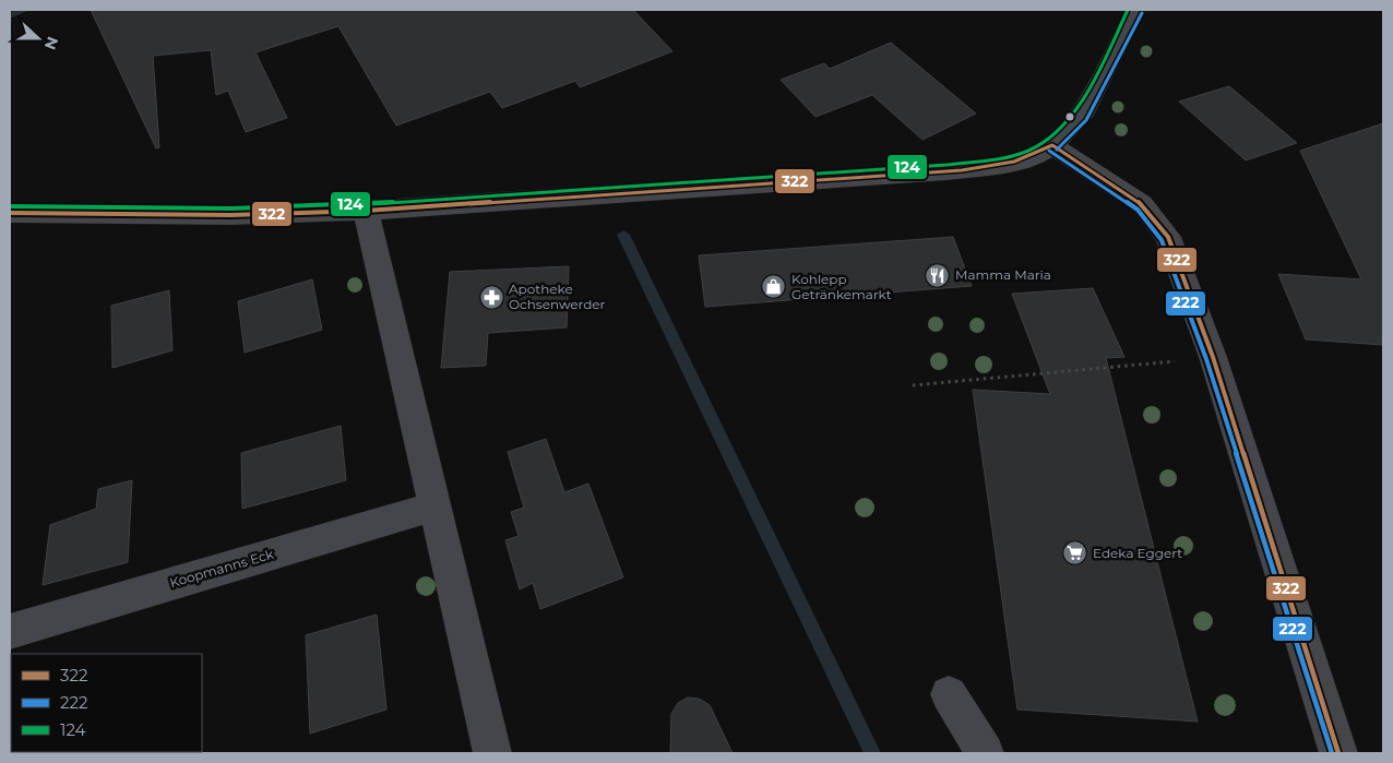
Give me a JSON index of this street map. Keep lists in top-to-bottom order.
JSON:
{
  "streets": {
    "street": ["Koopmanns Eck"]
  },
  "places": {
    "restaurant": ["Mamma Maria"],
    "shop": ["Kohlepp Getränkemarkt"],
    "pharmacy": ["Apotheke Ochsenwerder"],
    "supermarket": ["Edeka Eggert"]
  },
  "lines": ["transit line 124", "transit line 222", "transit line 322"],
  "legend": ["322", "222", "124"],
  "north": "right"
}
